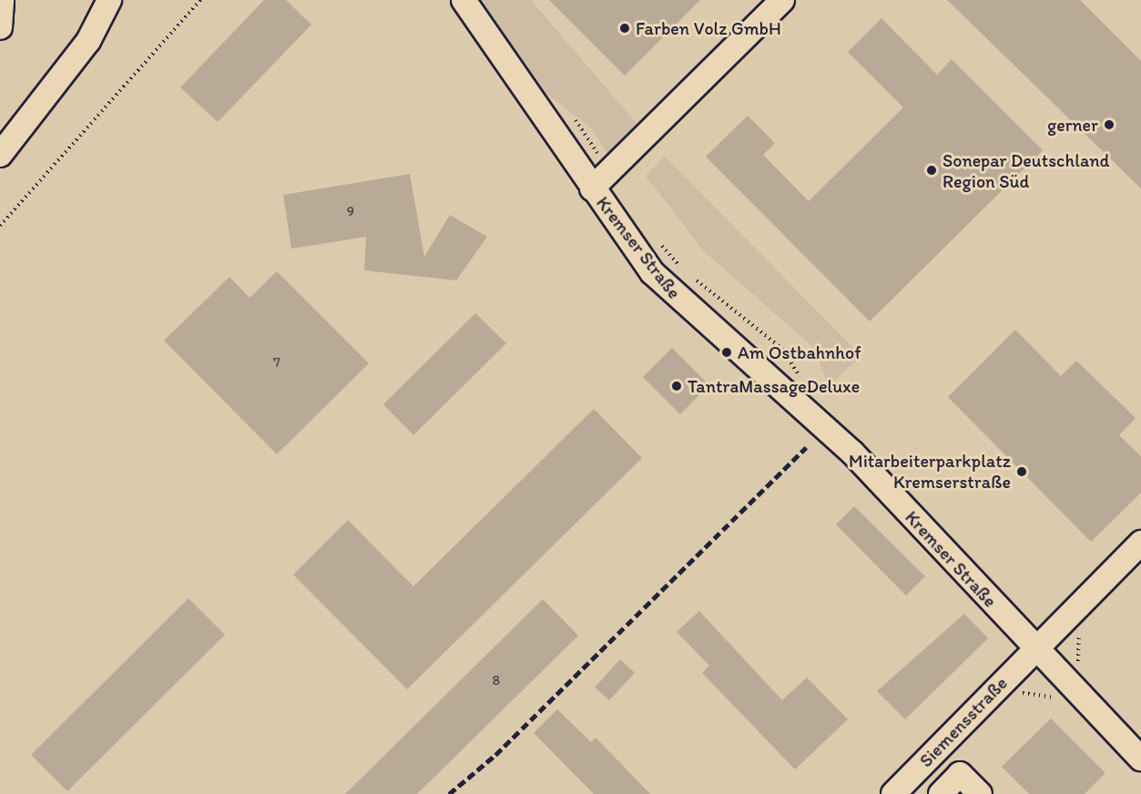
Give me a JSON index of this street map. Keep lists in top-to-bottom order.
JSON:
{
  "streets": {
    "street": ["Kremser Straße", "Siemensstraße"]
  },
  "crossings": [
    ["Kremser Straße", "Siemensstraße"]
  ],
  "places": [
    "Farben Volz GmbH",
    "gerner",
    "Sonepar Deutschland Region Süd",
    "Am Ostbahnhof",
    "TantraMassageDeluxe",
    "Mitarbeiterparkplatz Kremserstraße"
  ],
  "house_numbers": ["9", "7", "8"]
}
